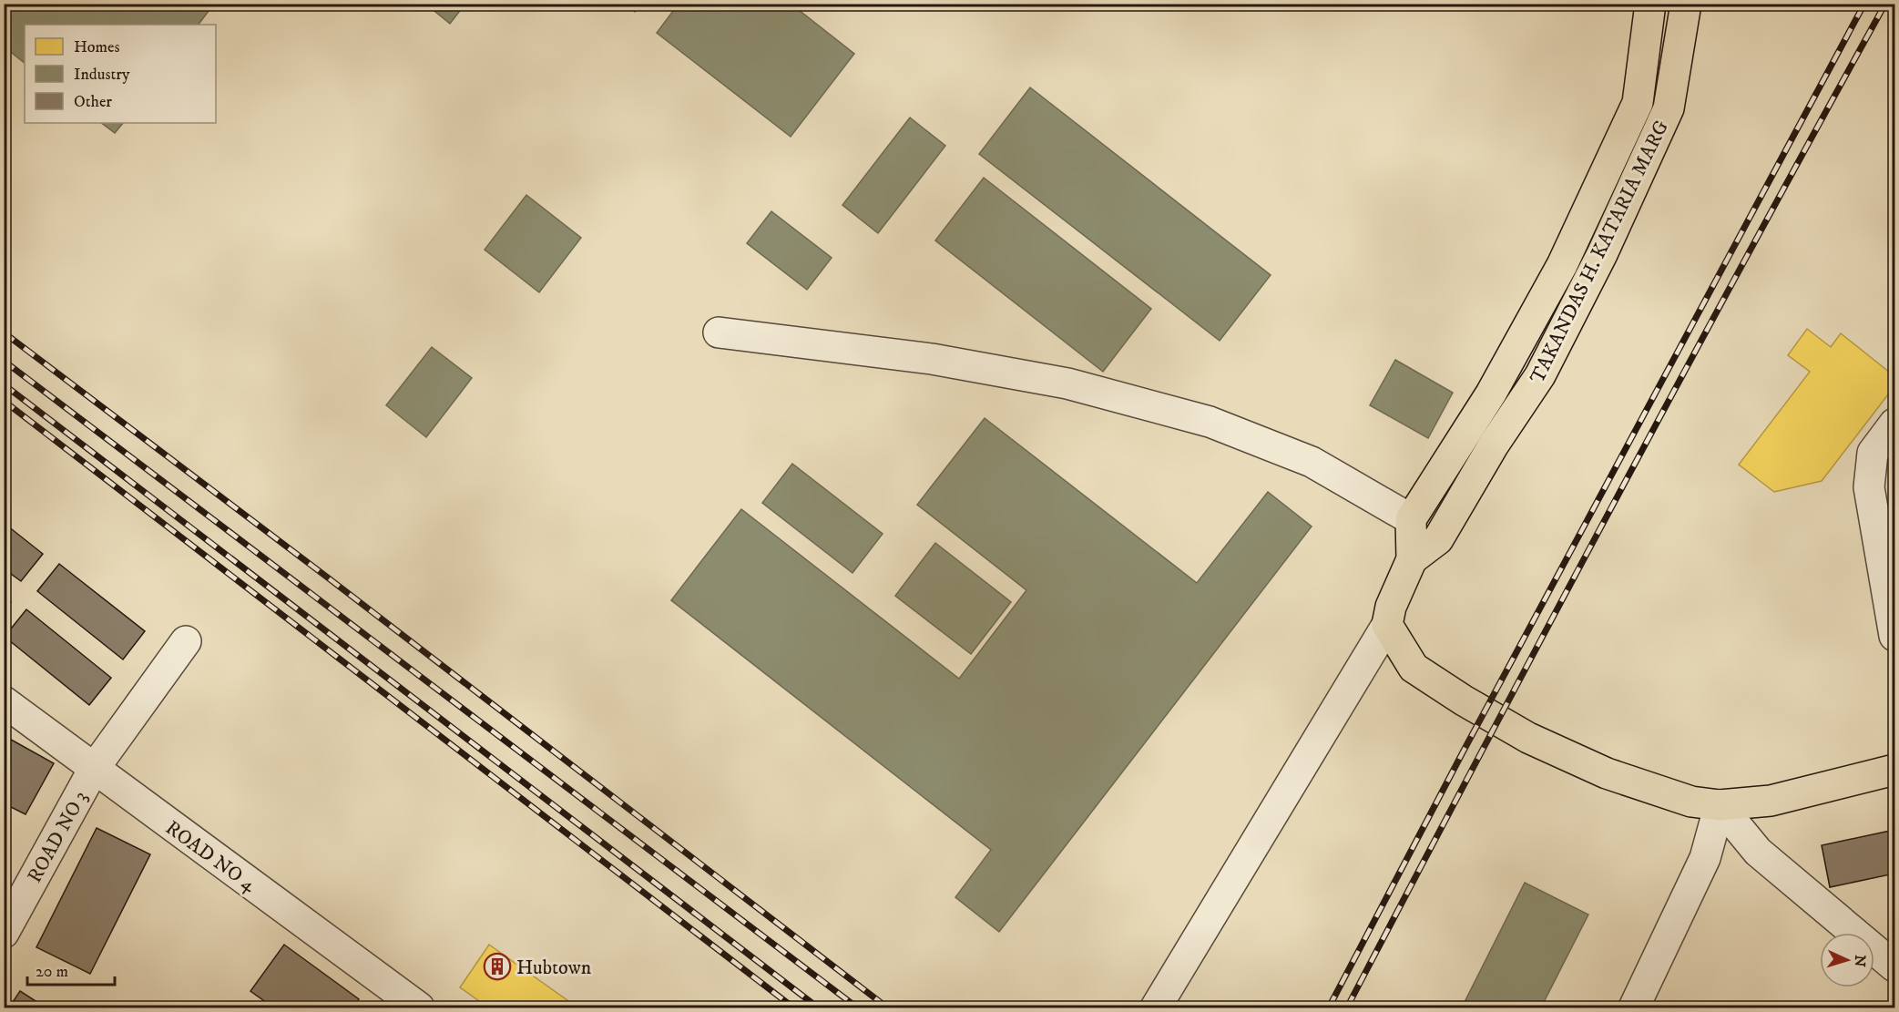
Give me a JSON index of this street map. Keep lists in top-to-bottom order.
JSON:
{
  "streets": {
    "main road": ["TAKANDAS H. KATARIA MARG"],
    "street": ["ROAD NO 3", "ROAD NO 4"]
  },
  "crossings": [
    ["ROAD NO 3", "ROAD NO 4"]
  ],
  "places": {
    "building": ["Hubtown"]
  },
  "legend": ["Homes", "Industry", "Other"],
  "scale_bar": "20 m",
  "north": "right"
}
